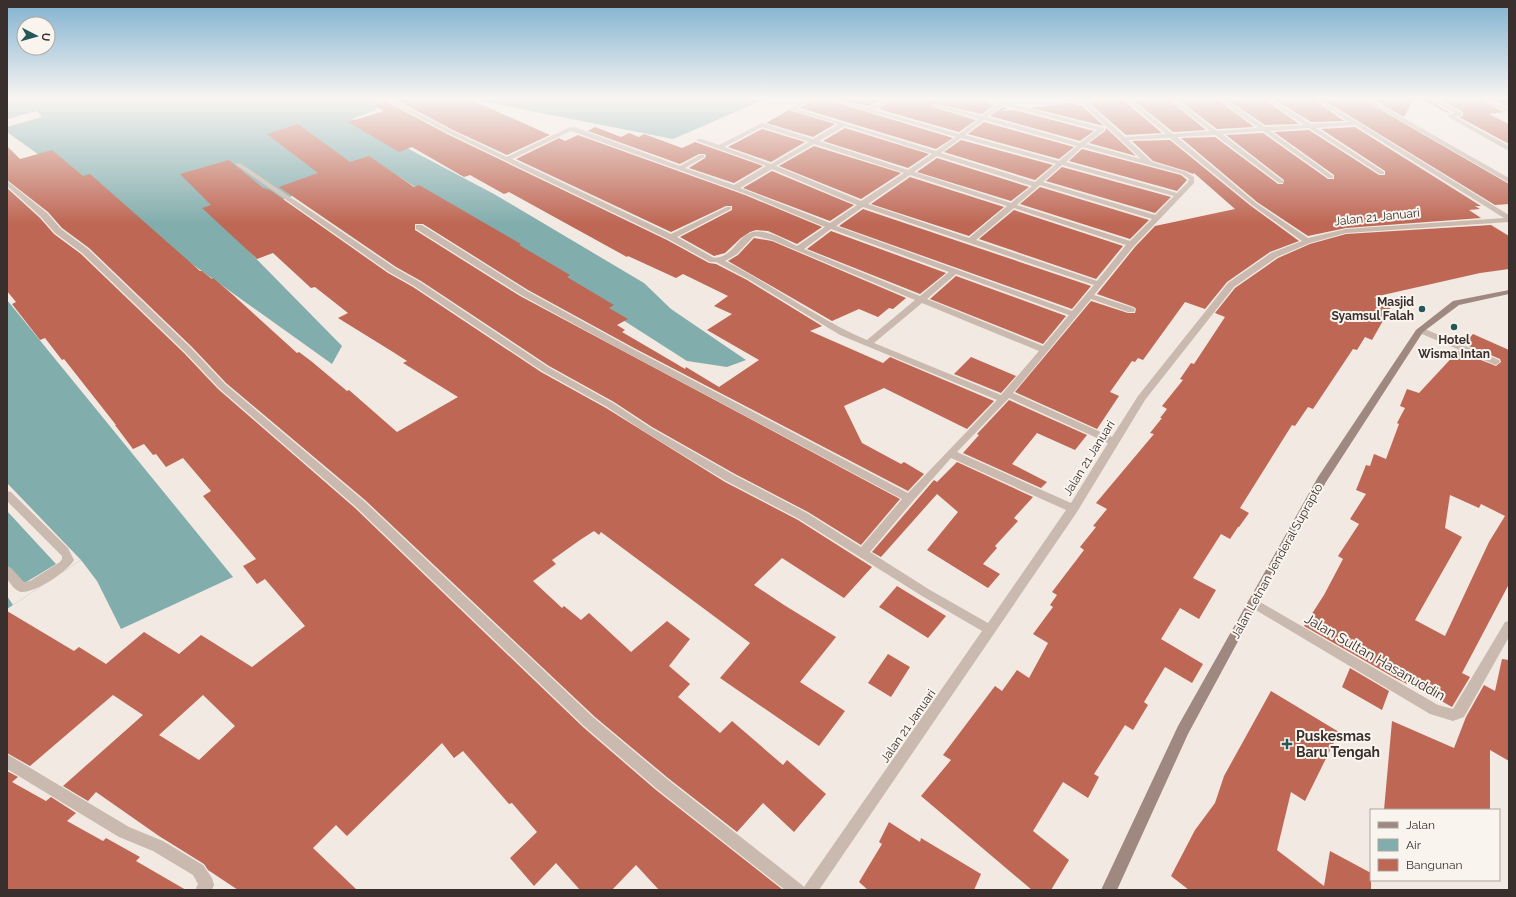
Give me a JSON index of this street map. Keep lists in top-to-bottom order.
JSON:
{
  "streets": {
    "main road": ["Jalan Letnan Jenderal Suprapto"],
    "street": ["Jalan 21 Januari", "Jalan Sultan Hasanuddin"]
  },
  "crossings": [
    ["Jalan Letnan Jenderal Suprapto", "Jalan Sultan Hasanuddin"]
  ],
  "places": {
    "other": ["Masjid Syamsul Falah", "Hotel Wisma Intan"],
    "health": ["Puskesmas Baru Tengah"]
  },
  "legend": ["Jalan", "Air", "Bangunan"],
  "north": "right"
}
